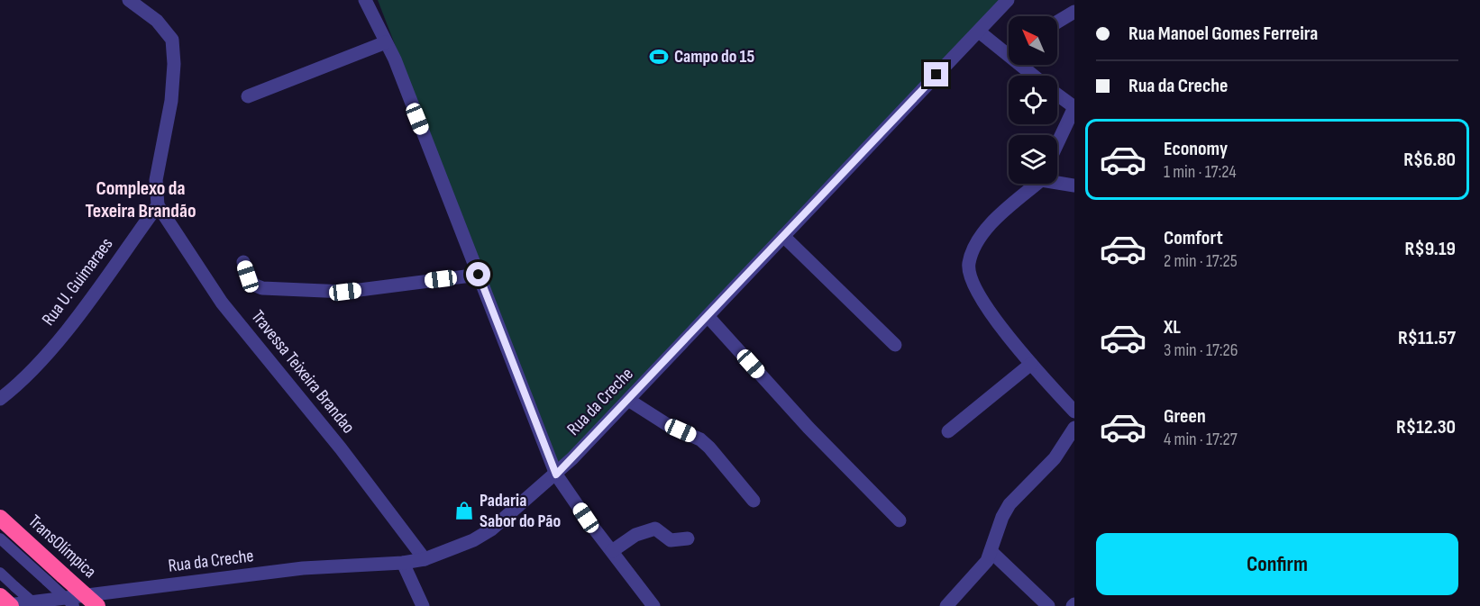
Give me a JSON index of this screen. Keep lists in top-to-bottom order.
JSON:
{
  "streets": {
    "highway": ["TransOlímpica"],
    "street": ["Rua U. Guimaraes", "Travessa Teixeira Brandao", "Rua da Creche"]
  },
  "crossings": [
    ["Rua U. Guimaraes", "Travessa Teixeira Brandao"],
    ["Travessa Teixeira Brandao", "Rua da Creche"]
  ],
  "districts": ["Complexo da Texeira Brandão"],
  "places": {
    "sports": ["Campo do 15"],
    "shop": ["Padaria Sabor do Pão"]
  },
  "north": "top left",
  "page": {
    "banner": ["Rua Manoel Gomes Ferreira", "Rua da Creche"],
    "list": [
      {
        "name": "Economy",
        "note": "1 min · 17:24",
        "value": "R$6.80"
      },
      {
        "name": "Comfort",
        "note": "2 min · 17:25",
        "value": "R$9.19"
      },
      {
        "name": "XL",
        "note": "3 min · 17:26",
        "value": "R$11.57"
      },
      {
        "name": "Green",
        "note": "4 min · 17:27",
        "value": "R$12.30"
      }
    ],
    "buttons": "Confirm"
  }
}
